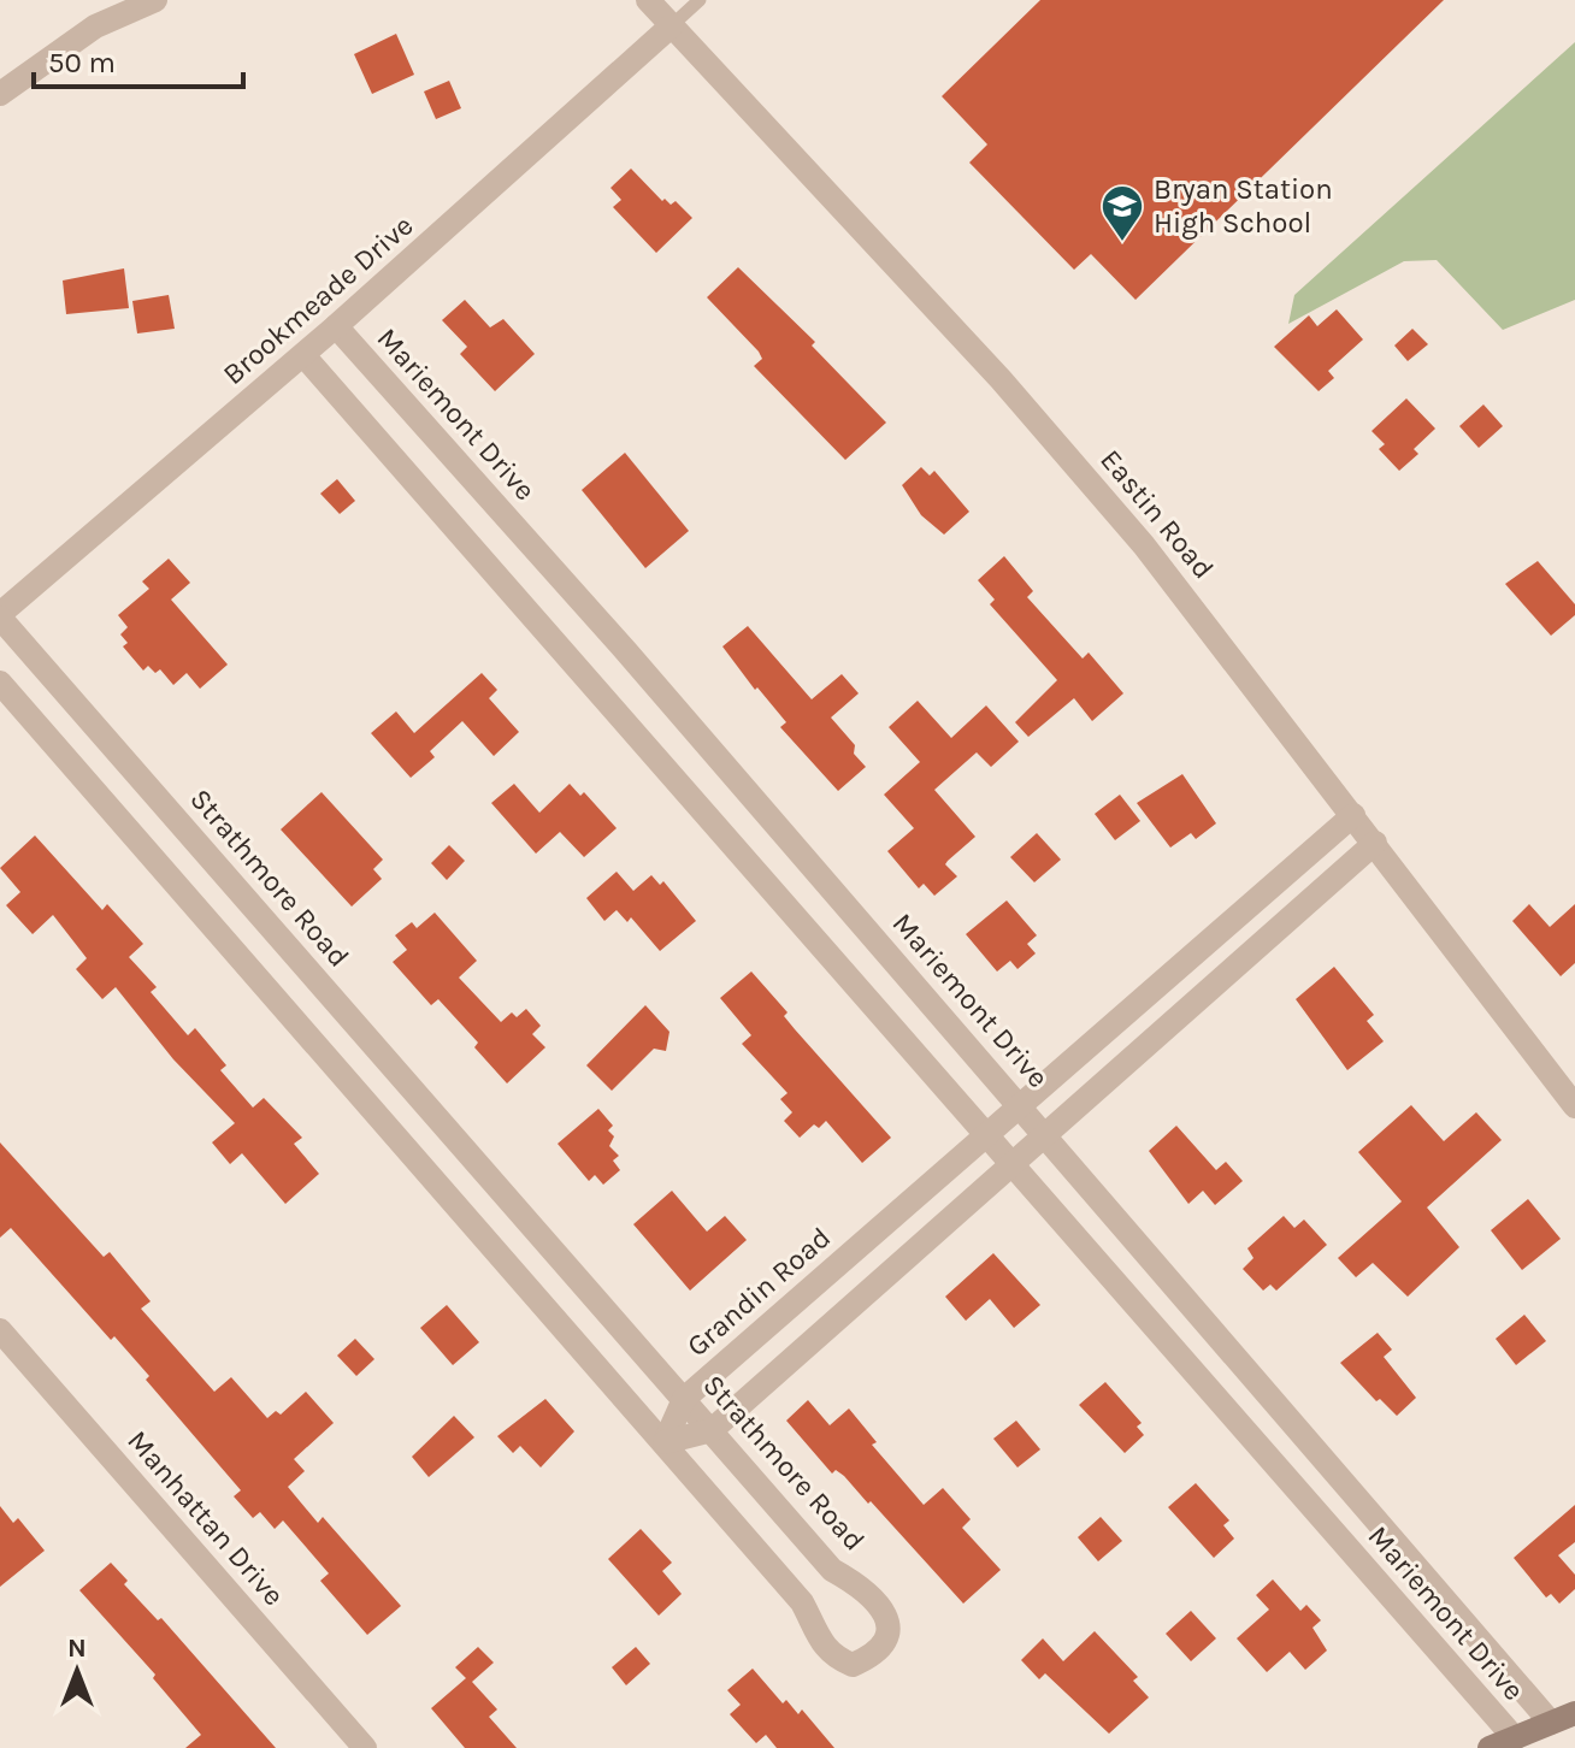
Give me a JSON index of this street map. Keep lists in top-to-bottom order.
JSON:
{
  "streets": {
    "street": [
      "Brookmeade Drive",
      "Mariemont Drive",
      "Eastin Road",
      "Strathmore Road",
      "Grandin Road",
      "Manhattan Drive"
    ]
  },
  "crossings": [
    ["Brookmeade Drive", "Mariemont Drive"],
    ["Brookmeade Drive", "Eastin Road"],
    ["Brookmeade Drive", "Strathmore Road"],
    ["Mariemont Drive", "Grandin Road"],
    ["Eastin Road", "Grandin Road"],
    ["Strathmore Road", "Grandin Road"]
  ],
  "places": {
    "school or university": ["Bryan Station High School"]
  },
  "scale_bar": "50 m",
  "north": "top"
}
